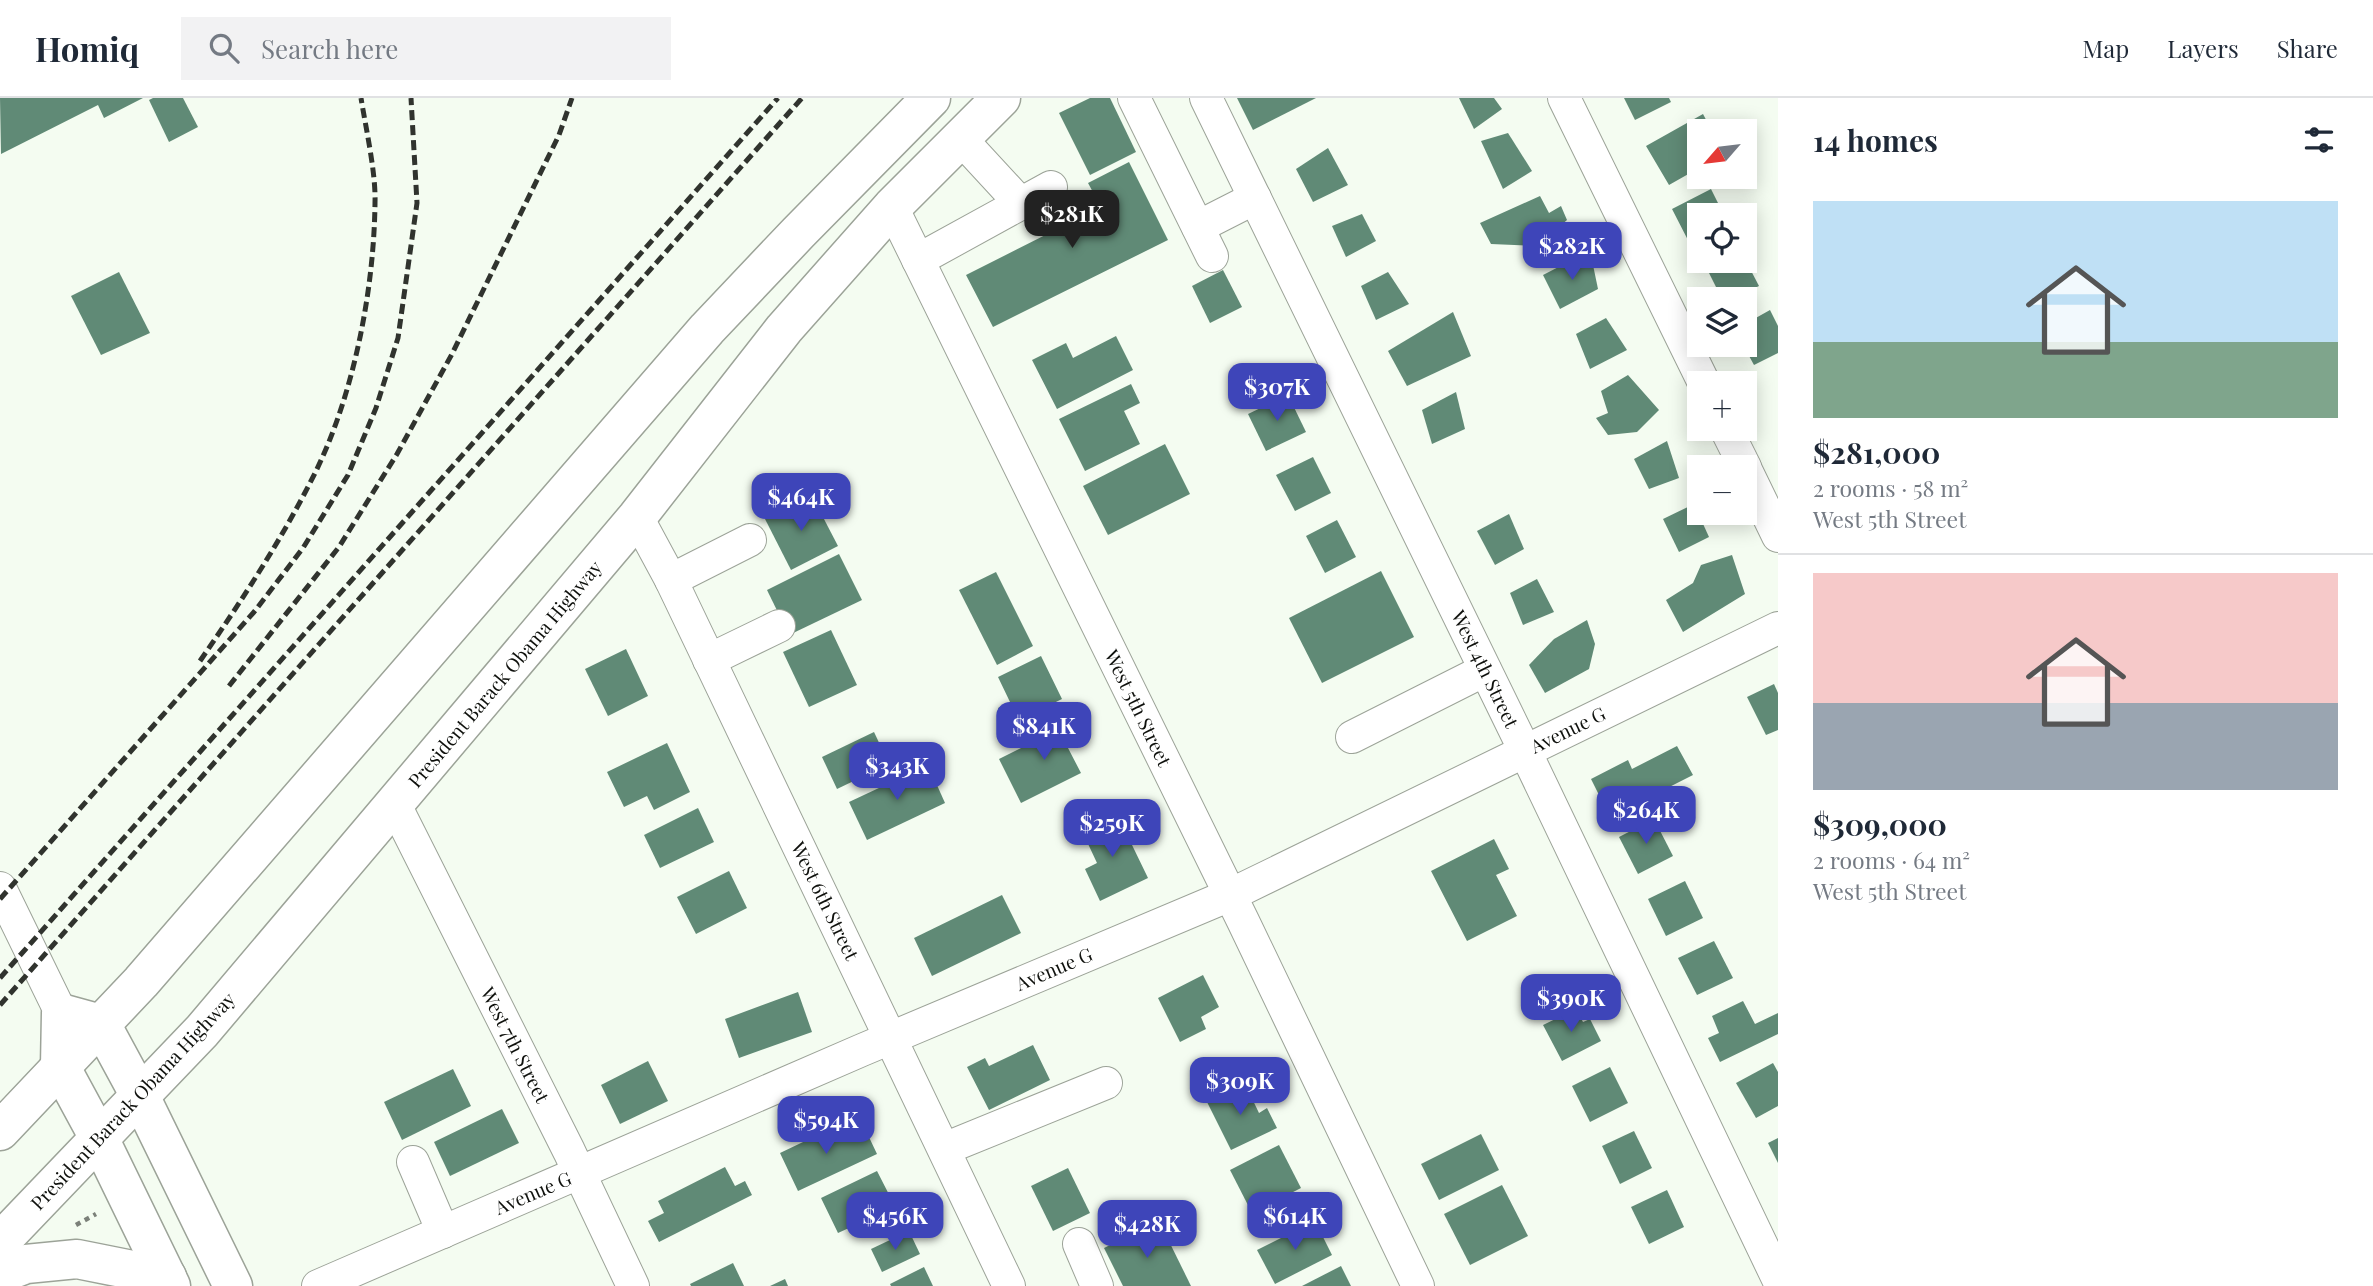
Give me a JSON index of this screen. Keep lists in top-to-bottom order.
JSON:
{
  "streets": {
    "main road": ["President Barack Obama Highway"],
    "street": [
      "West 4th Street",
      "West 5th Street",
      "Avenue G",
      "West 6th Street",
      "West 7th Street"
    ]
  },
  "crossings": [
    ["West 4th Street", "Avenue G"],
    ["President Barack Obama Highway", "West 5th Street"],
    ["President Barack Obama Highway", "West 6th Street"],
    ["President Barack Obama Highway", "West 7th Street"],
    ["West 5th Street", "Avenue G"],
    ["Avenue G", "West 6th Street"],
    ["Avenue G", "West 7th Street"]
  ],
  "north": "bottom left",
  "page": {
    "header": "Homiq",
    "search": "Search here",
    "nav": ["Map", "Layers", "Share"],
    "heading": "14 homes",
    "map_buttons": ["+", "−"],
    "list": [
      {
        "name": "$281,000",
        "note": "2 rooms · 58 m² · West 5th Street"
      },
      {
        "name": "$309,000",
        "note": "2 rooms · 64 m² · West 5th Street"
      }
    ],
    "price": [
      "$281K",
      "$282K",
      "$307K",
      "$464K",
      "$841K",
      "$343K",
      "$264K",
      "$259K",
      "$390K",
      "$309K",
      "$594K",
      "$456K",
      "$614K",
      "$428K"
    ]
  }
}
